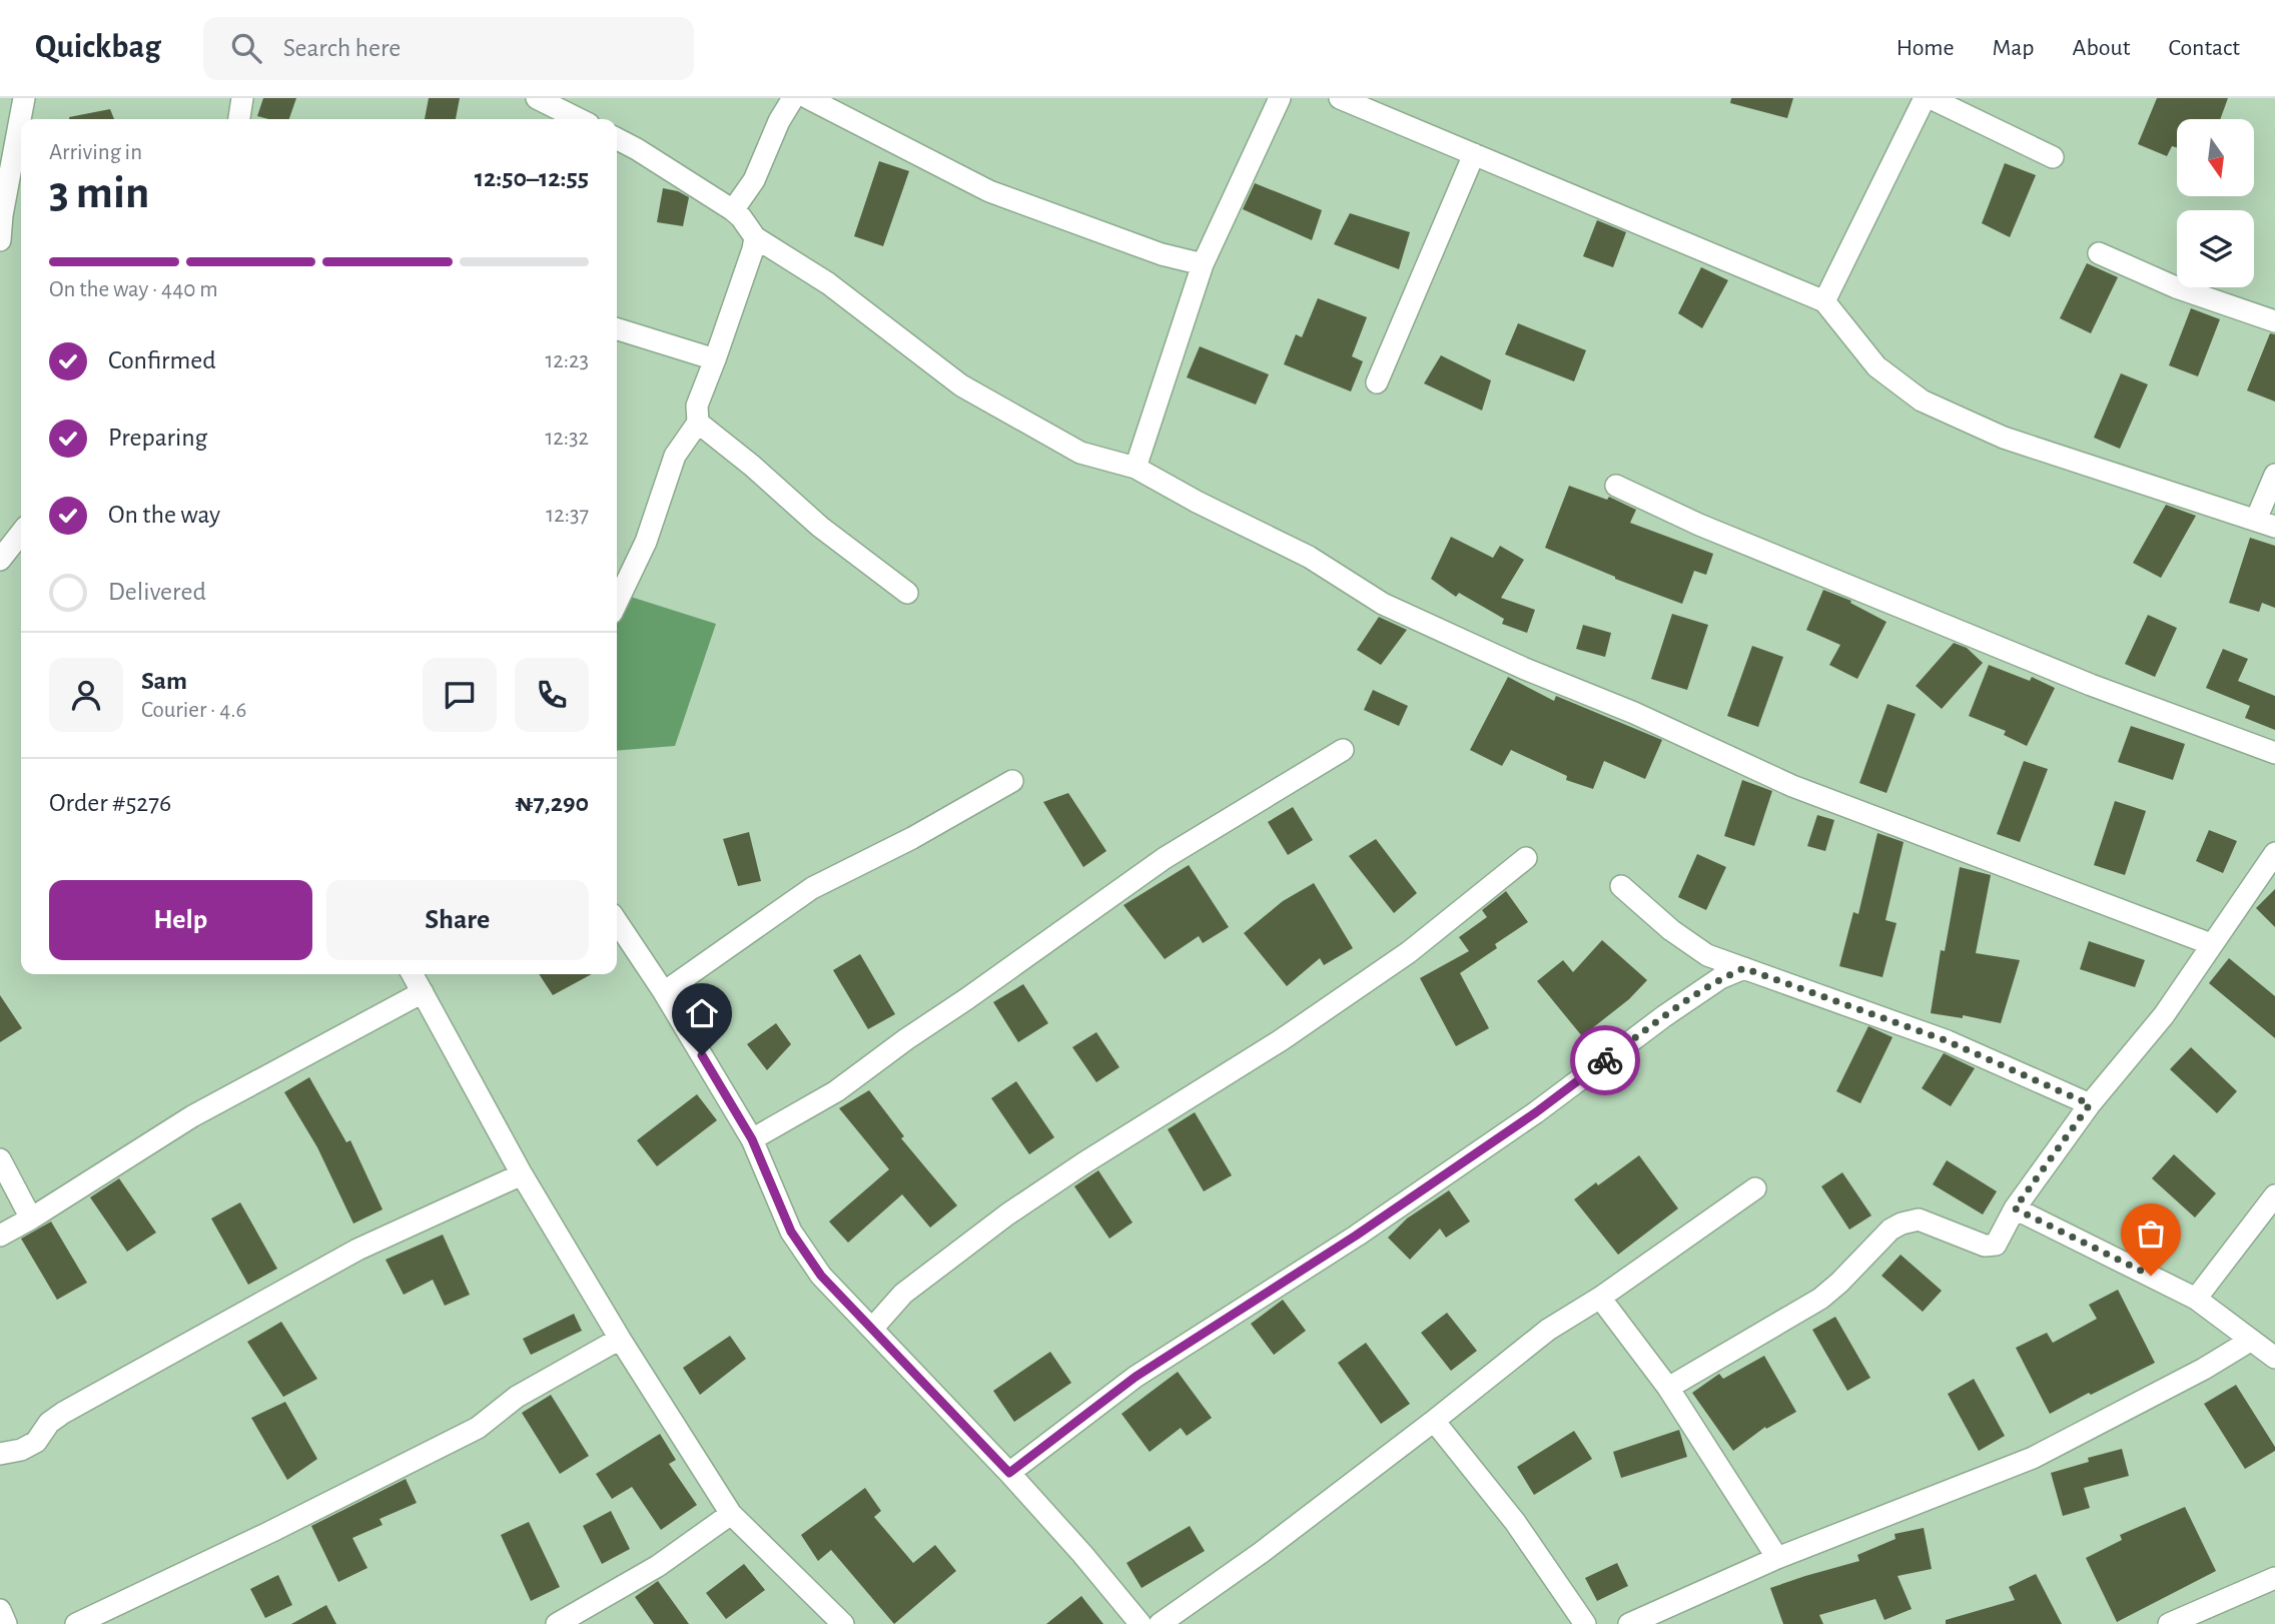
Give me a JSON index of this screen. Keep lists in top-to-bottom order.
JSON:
{
  "north": "bottom",
  "page": {
    "header": "Quickbag",
    "search": "Search here",
    "nav": [
      "Home",
      "Map",
      "About",
      "Contact"
    ],
    "heading": ["3 min", "Arriving in", "12:50–12:55"],
    "panel": [
      "Sam",
      "Courier · 4.6",
      "Order #5276",
      "₦7,290"
    ],
    "bar": "On the way · 440 m",
    "list": [
      ["Confirmed", "12:23"],
      ["Preparing", "12:32"],
      ["On the way", "12:37"],
      "Delivered"
    ],
    "buttons": ["Help", "Share"]
  }
}
